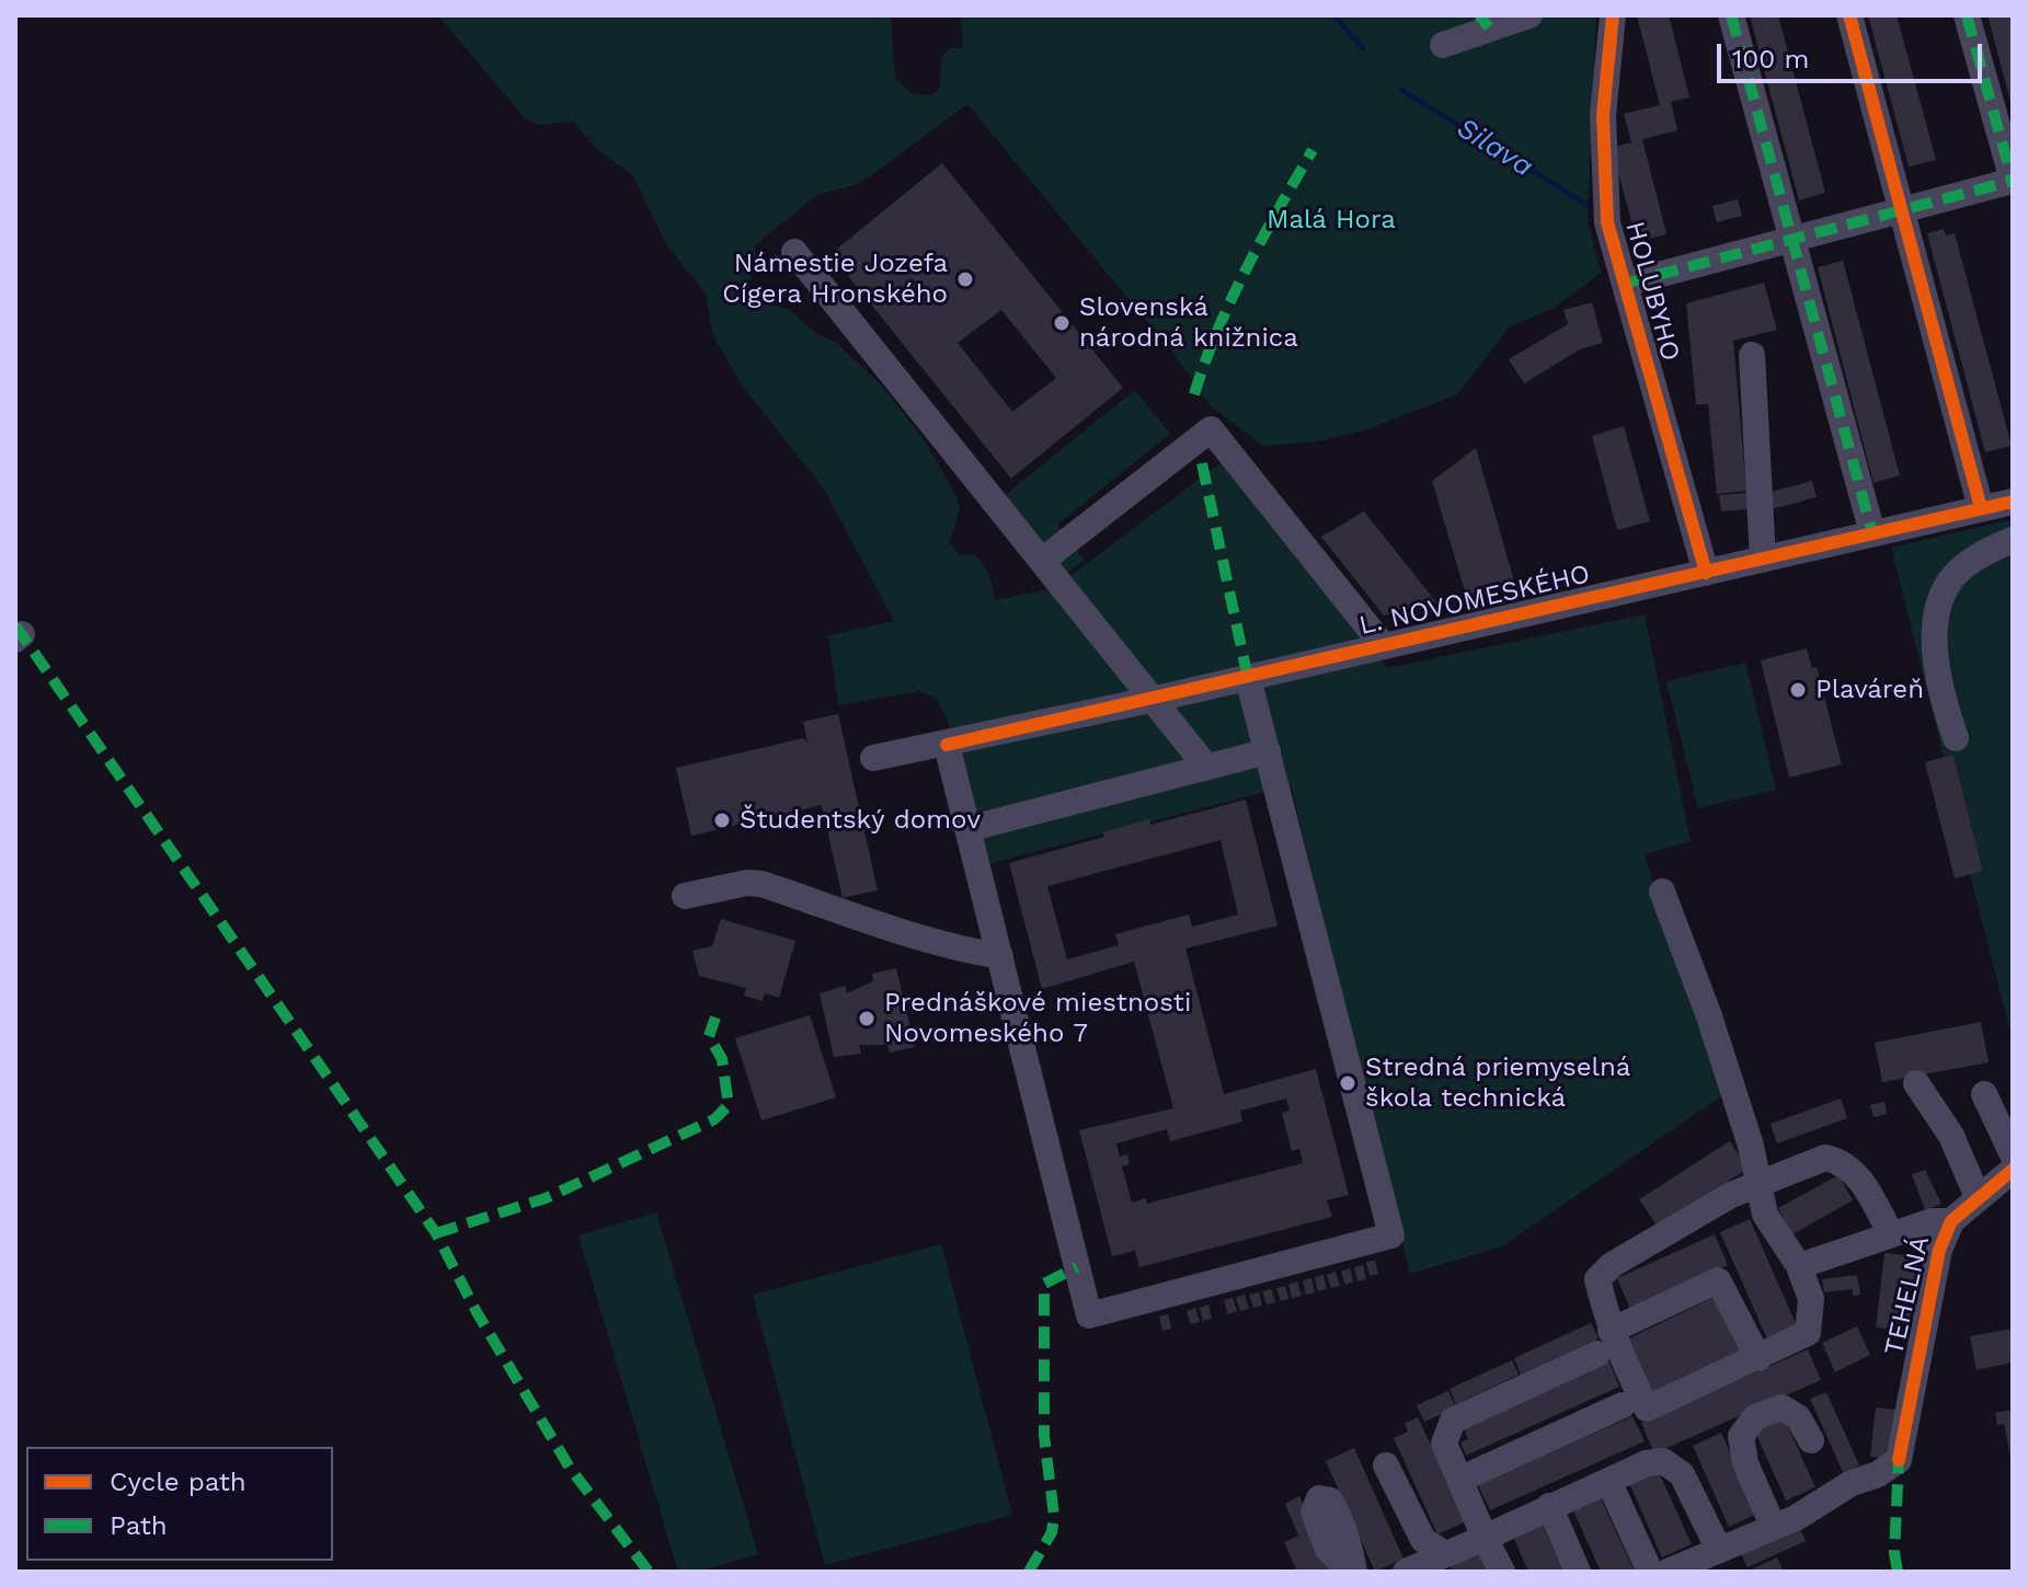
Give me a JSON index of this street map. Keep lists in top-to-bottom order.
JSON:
{
  "streets": {
    "street": ["HOLUBYHO", "L. NOVOMESKÉHO", "TEHELNÁ"]
  },
  "crossings": [
    ["HOLUBYHO", "L. NOVOMESKÉHO"]
  ],
  "water": ["Silava"],
  "parks": ["Malá Hora"],
  "places": [
    "Námestie Jozefa Cígera Hronského",
    "Slovenská národná knižnica",
    "Plaváreň",
    "Študentský domov",
    "Prednáškové miestnosti Novomeského 7",
    "Stredná priemyselná škola technická"
  ],
  "legend": ["Cycle path", "Path"],
  "scale_bar": "100 m"
}
